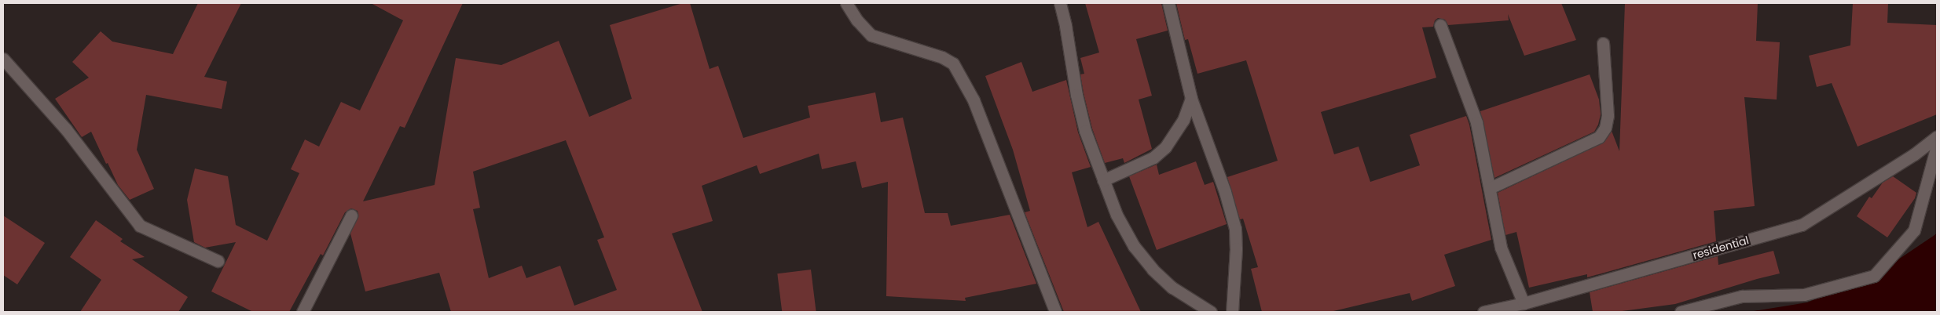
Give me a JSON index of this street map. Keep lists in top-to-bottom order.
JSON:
{
  "streets": {
    "street": ["residential"]
  }
}
